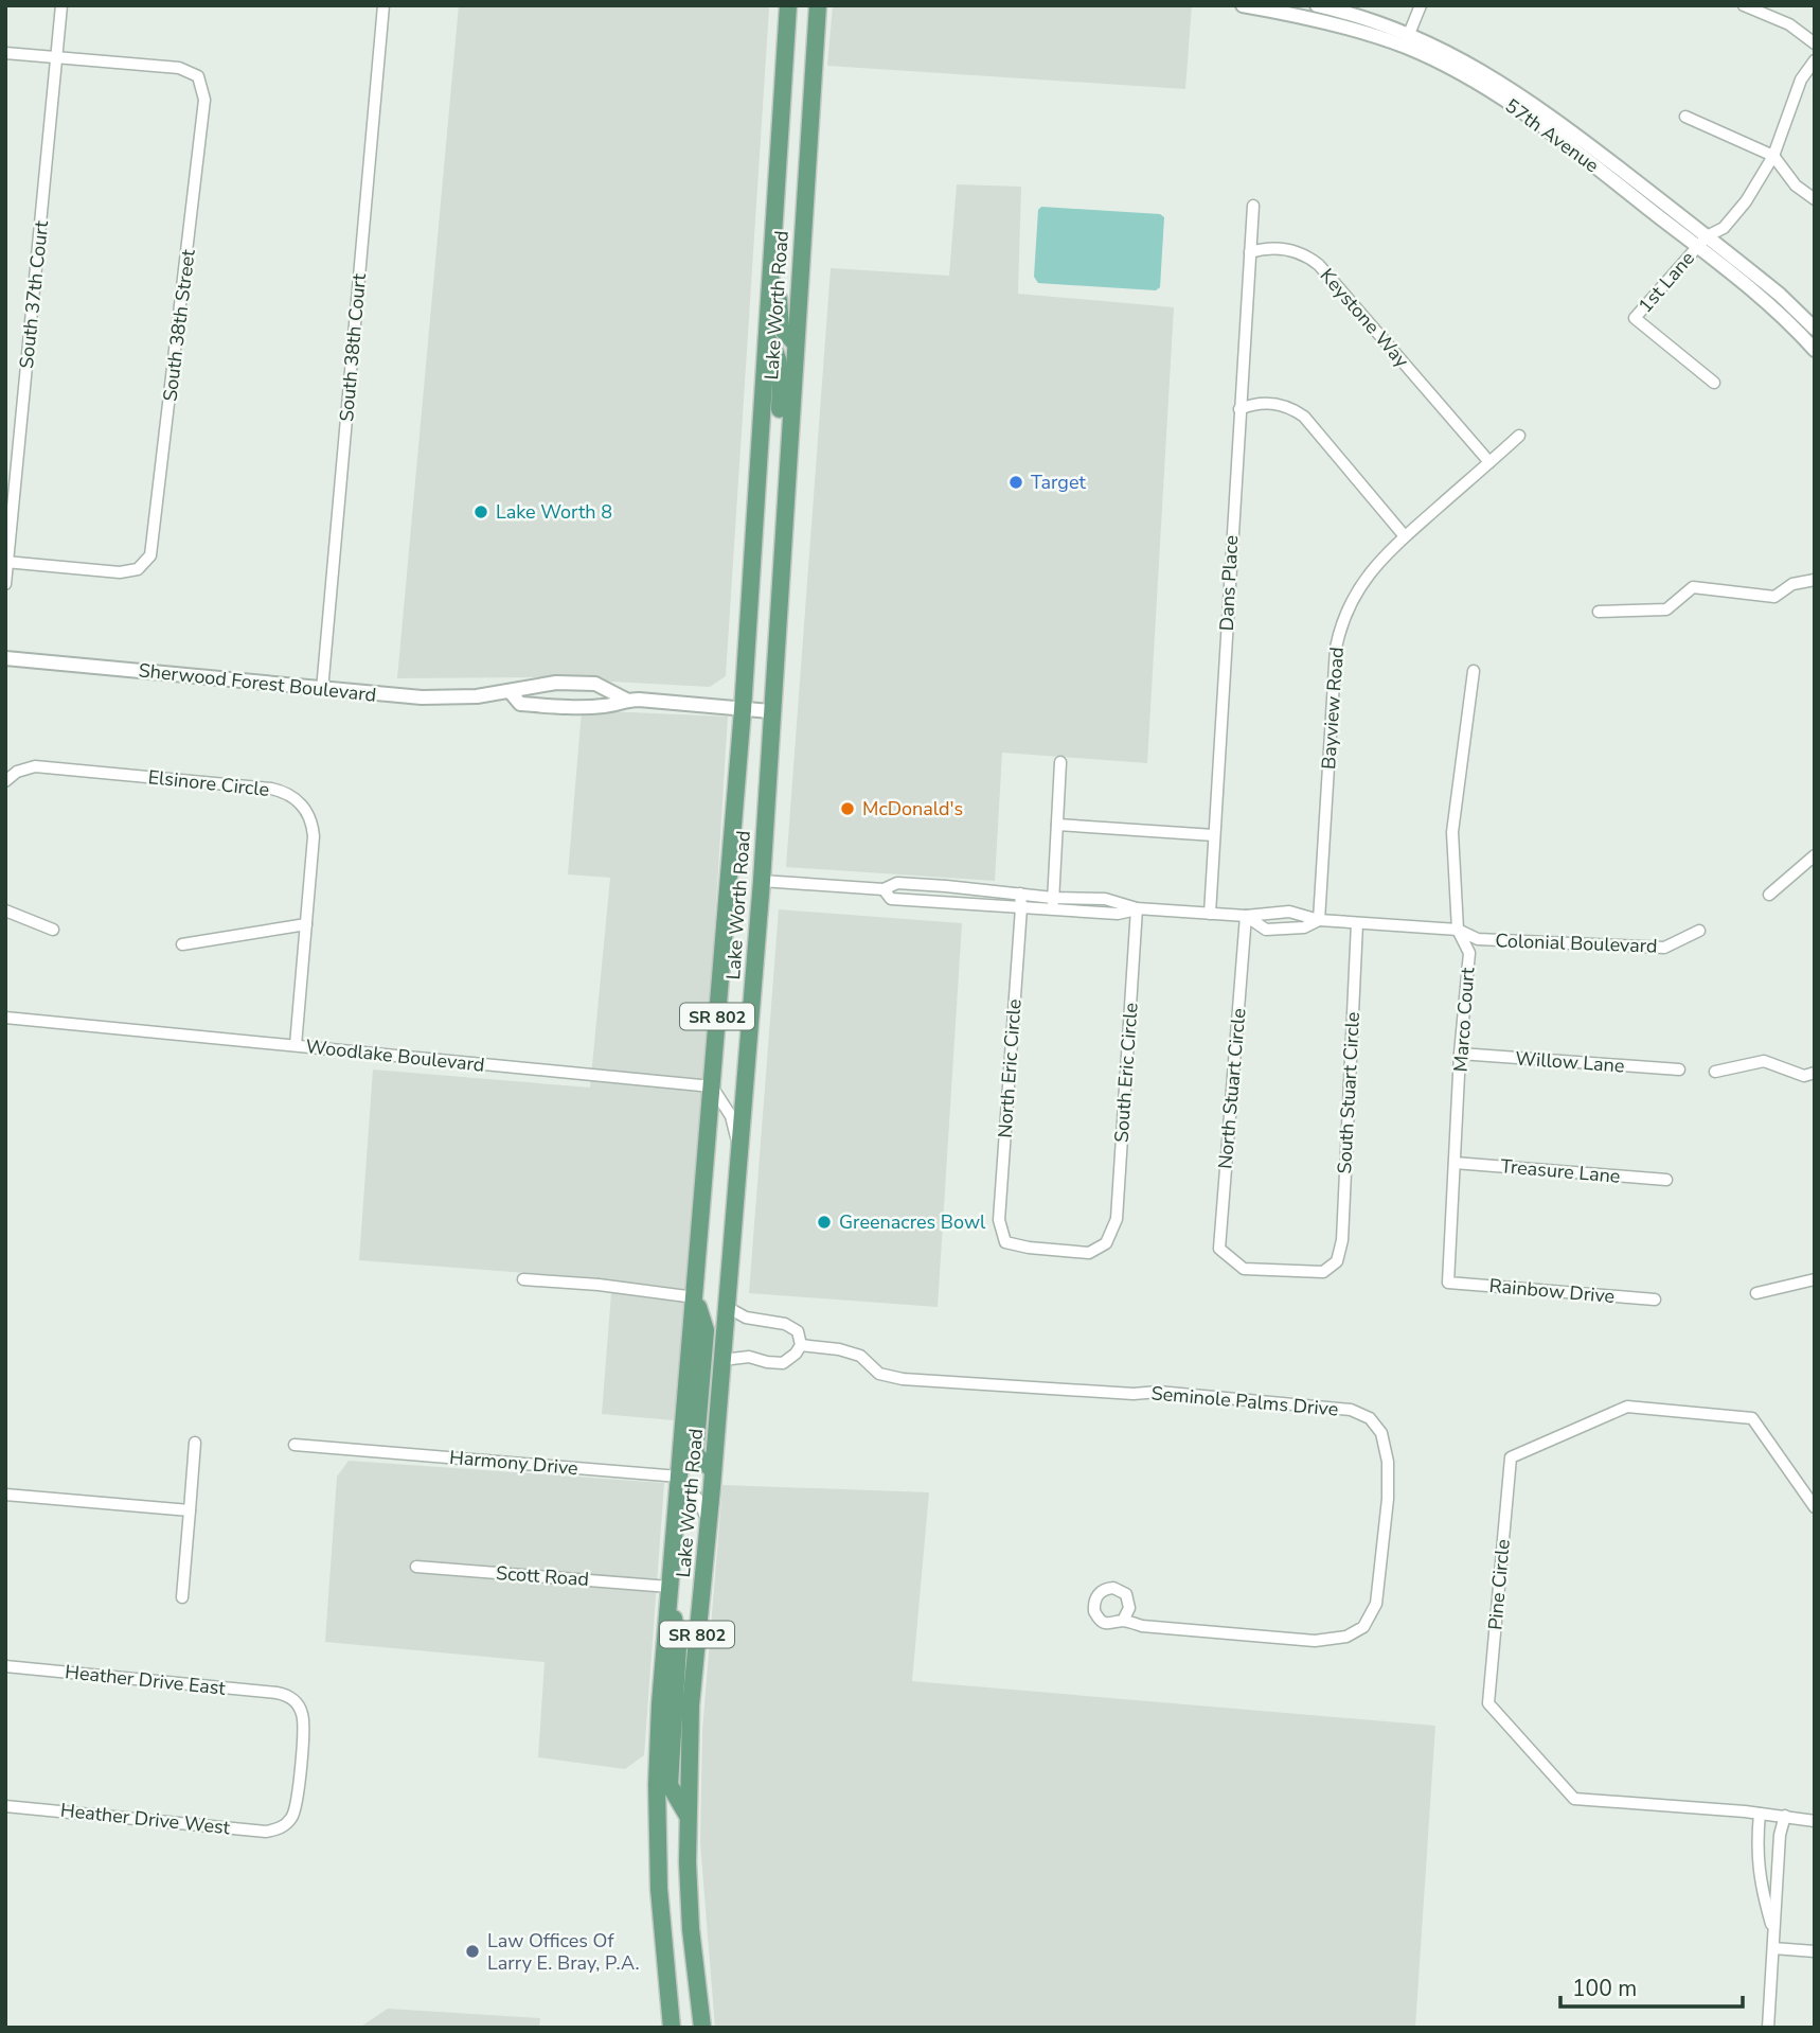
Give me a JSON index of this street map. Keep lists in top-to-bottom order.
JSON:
{
  "streets": {
    "main road": ["Lake Worth Road", "SR 802"],
    "street": [
      "57th Avenue",
      "1st Lane",
      "South 37th Court",
      "Keystone Way",
      "South 38th Street",
      "South 38th Court",
      "Dans Place",
      "Sherwood Forest Boulevard",
      "Bayview Road",
      "Elsinore Circle",
      "Colonial Boulevard",
      "Marco Court",
      "Woodlake Boulevard",
      "Willow Lane",
      "North Eric Circle",
      "South Eric Circle",
      "North Stuart Circle",
      "South Stuart Circle",
      "Treasure Lane",
      "Rainbow Drive",
      "Seminole Palms Drive",
      "Harmony Drive",
      "Scott Road",
      "Pine Circle",
      "Heather Drive East",
      "Heather Drive West"
    ]
  },
  "crossings": [
    ["57th Avenue", "1st Lane"],
    ["South 37th Court", "South 38th Street"],
    ["Lake Worth Road", "Sherwood Forest Boulevard"],
    ["Lake Worth Road", "Woodlake Boulevard"],
    ["Lake Worth Road", "Harmony Drive"],
    ["Lake Worth Road", "Scott Road"],
    ["Keystone Way", "Dans Place"],
    ["Keystone Way", "Bayview Road"],
    ["South 38th Court", "Sherwood Forest Boulevard"],
    ["Dans Place", "Colonial Boulevard"],
    ["Bayview Road", "Colonial Boulevard"],
    ["Elsinore Circle", "Woodlake Boulevard"],
    ["Colonial Boulevard", "Marco Court"],
    ["Colonial Boulevard", "South Eric Circle"],
    ["Colonial Boulevard", "North Stuart Circle"],
    ["Colonial Boulevard", "South Stuart Circle"],
    ["Marco Court", "Willow Lane"],
    ["Marco Court", "Treasure Lane"],
    ["Marco Court", "Rainbow Drive"],
    ["North Eric Circle", "South Eric Circle"],
    ["North Stuart Circle", "South Stuart Circle"],
    ["Heather Drive East", "Heather Drive West"]
  ],
  "places": [
    "Target",
    "Lake Worth 8",
    "McDonald's",
    "Greenacres Bowl",
    "Law Offices Of Larry E. Bray, P.A."
  ],
  "scale_bar": "100 m"
}
